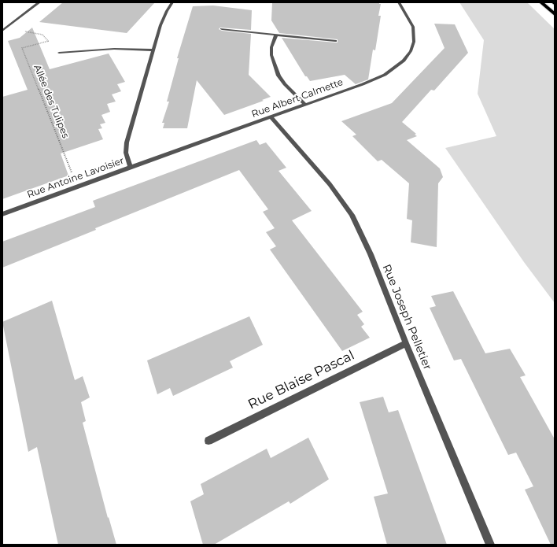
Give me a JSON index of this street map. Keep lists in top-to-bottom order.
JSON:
{
  "streets": {
    "street": [
      "Rue Albert Calmette",
      "Rue Antoine Lavoisier",
      "Rue Joseph Pelletier",
      "Rue Blaise Pascal"
    ],
    "path": ["Allée des Tulipes"]
  },
  "crossings": [
    ["Rue Albert Calmette", "Rue Antoine Lavoisier"],
    ["Rue Albert Calmette", "Rue Joseph Pelletier"],
    ["Allée des Tulipes", "Rue Antoine Lavoisier"],
    ["Rue Joseph Pelletier", "Rue Blaise Pascal"]
  ]
}
